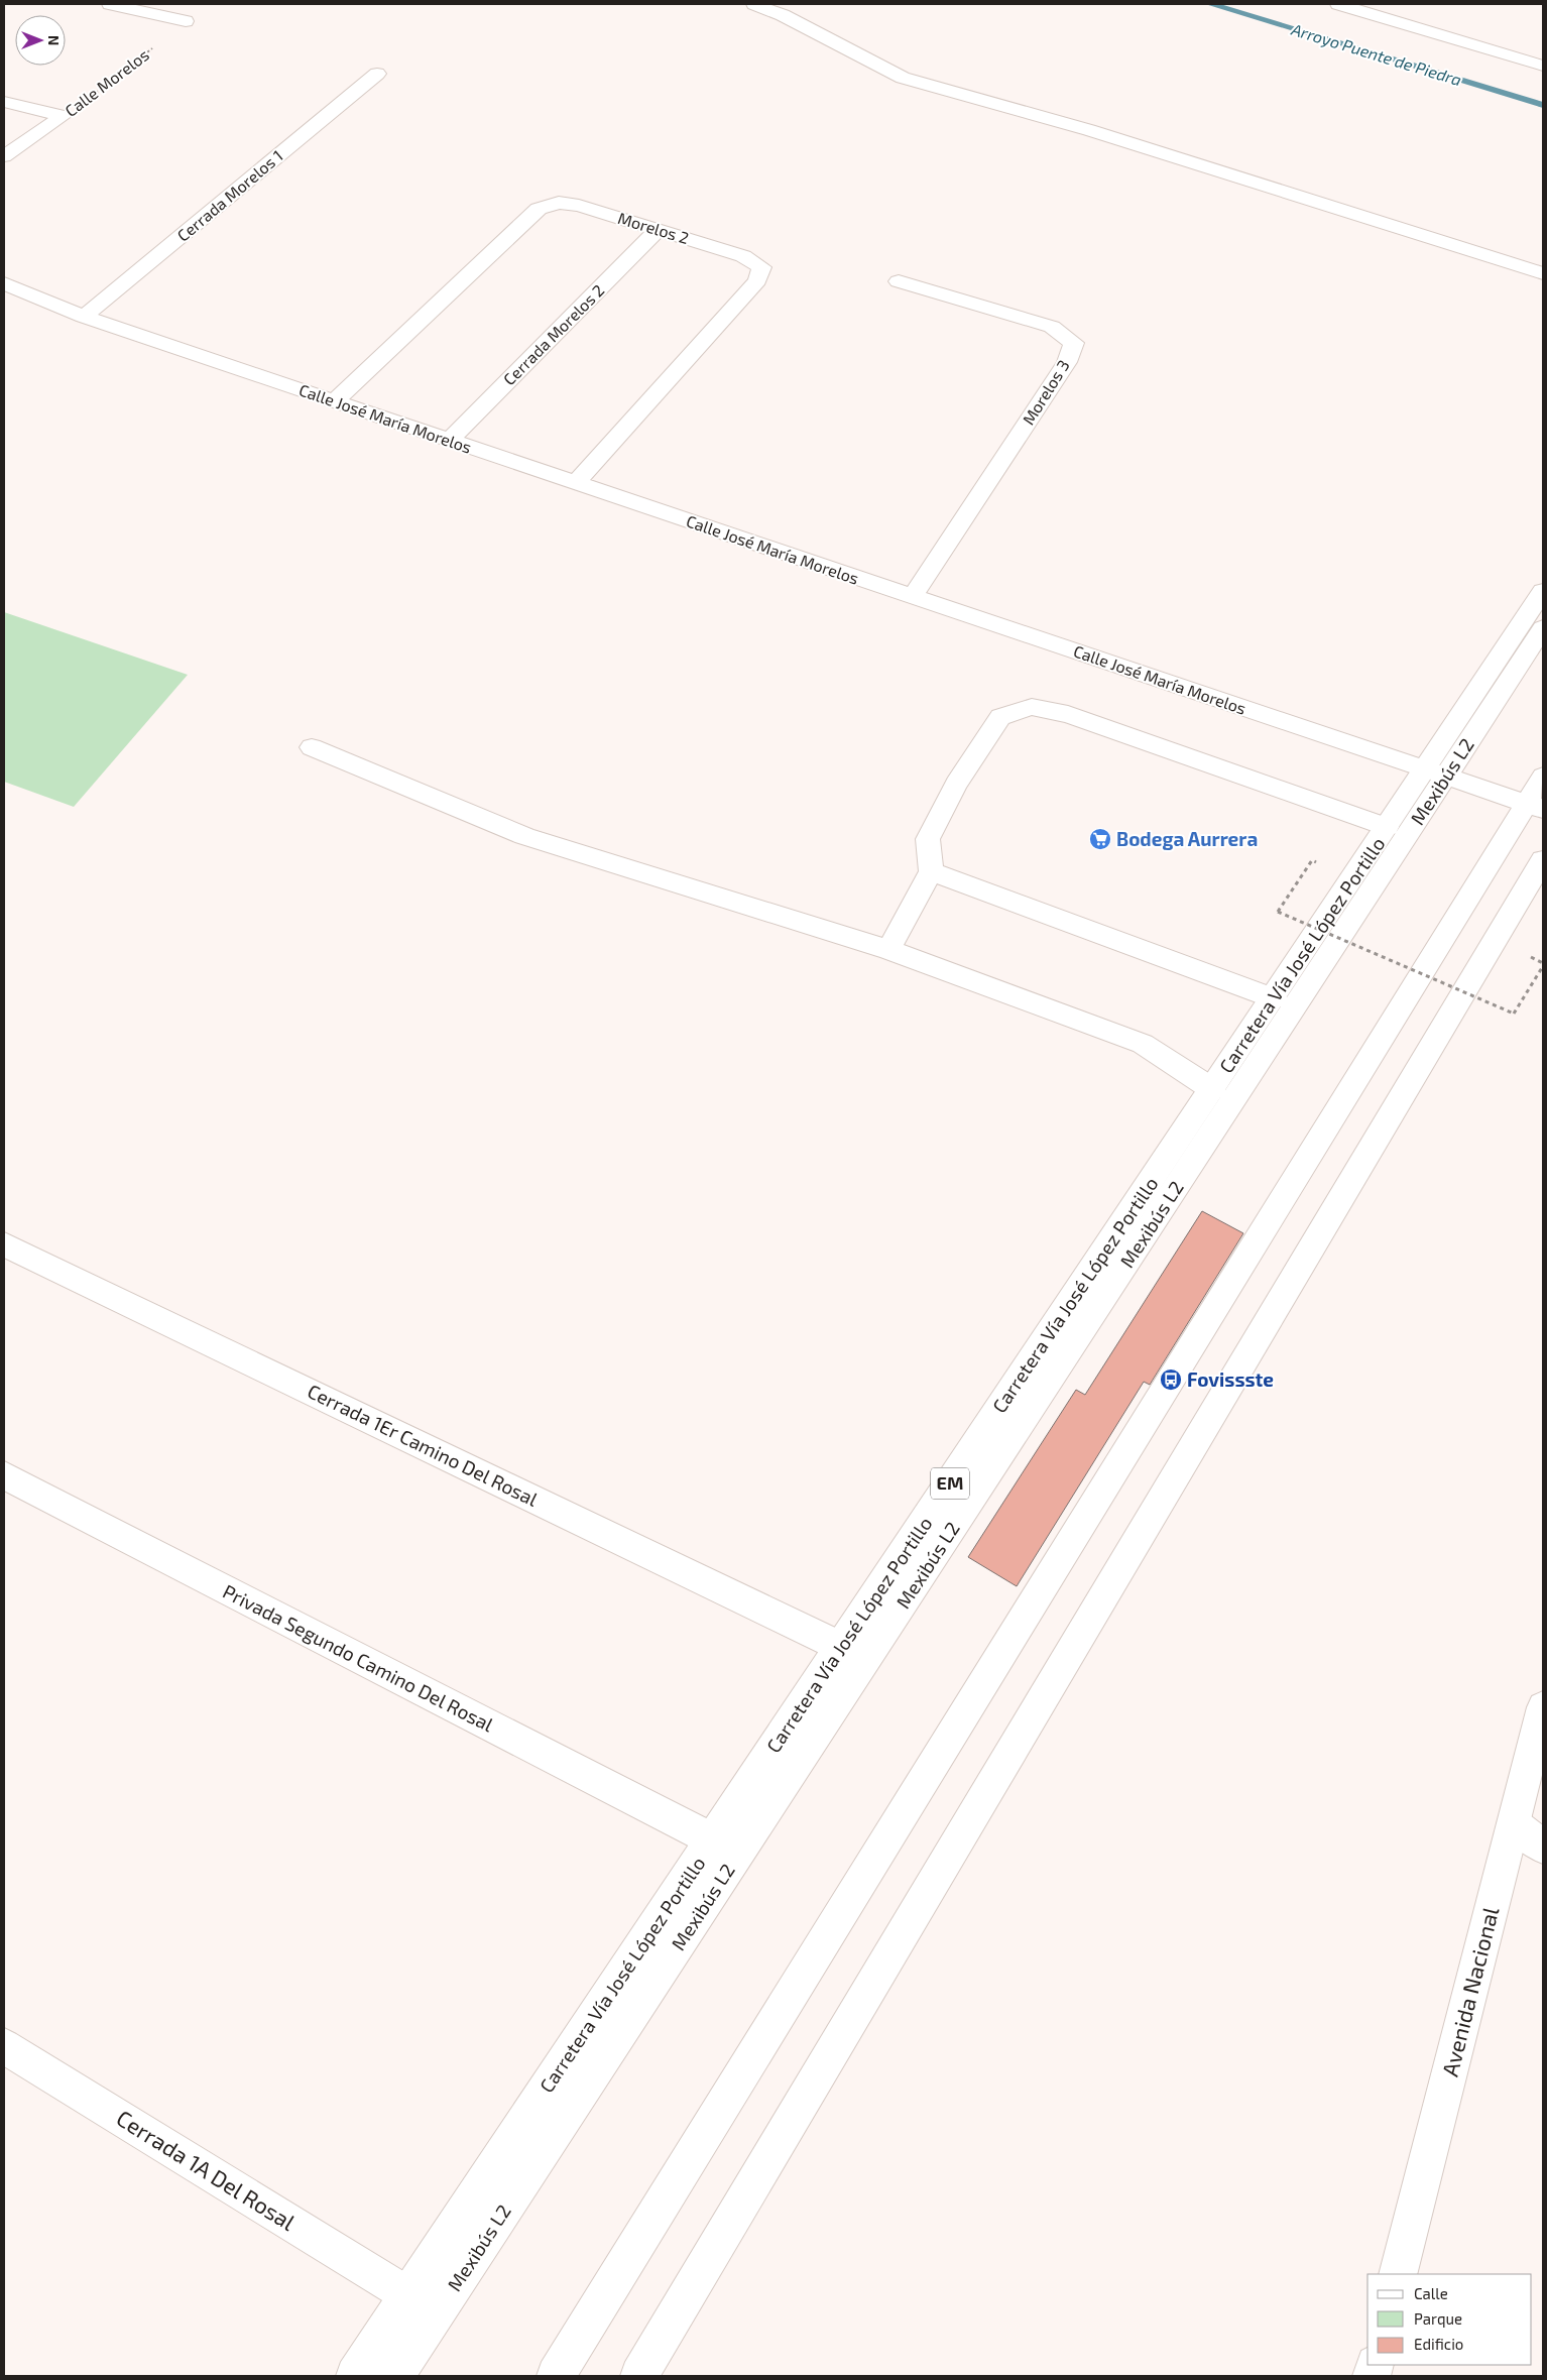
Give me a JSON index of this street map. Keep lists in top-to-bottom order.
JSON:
{
  "streets": {
    "street": [
      "Calle Morelos",
      "Cerrada Morelos 1",
      "Morelos 2",
      "Cerrada Morelos 2",
      "Morelos 3",
      "Calle José María Morelos",
      "Mexibús L2",
      "Carretera Vía José López Portillo",
      "Cerrada 1Er Camino Del Rosal",
      "EM",
      "Privada Segundo Camino Del Rosal",
      "Avenida Nacional",
      "Cerrada 1A Del Rosal"
    ]
  },
  "crossings": [
    ["Cerrada Morelos 1", "Calle José María Morelos"],
    ["Morelos 2", "Cerrada Morelos 2"],
    ["Morelos 2", "Calle José María Morelos"],
    ["Cerrada Morelos 2", "Calle José María Morelos"],
    ["Morelos 3", "Calle José María Morelos"],
    ["Calle José María Morelos", "Mexibús L2"],
    ["Calle José María Morelos", "Carretera Vía José López Portillo"],
    ["Mexibús L2", "Carretera Vía José López Portillo"],
    ["Carretera Vía José López Portillo", "Cerrada 1Er Camino Del Rosal"],
    ["Carretera Vía José López Portillo", "Privada Segundo Camino Del Rosal"],
    ["Carretera Vía José López Portillo", "Cerrada 1A Del Rosal"]
  ],
  "water": ["Arroyo Puente de Piedra"],
  "places": {
    "supermarket": ["Bodega Aurrera"],
    "bus stop": ["Fovissste"]
  },
  "legend": ["Calle", "Parque", "Edificio"],
  "north": "right"
}
